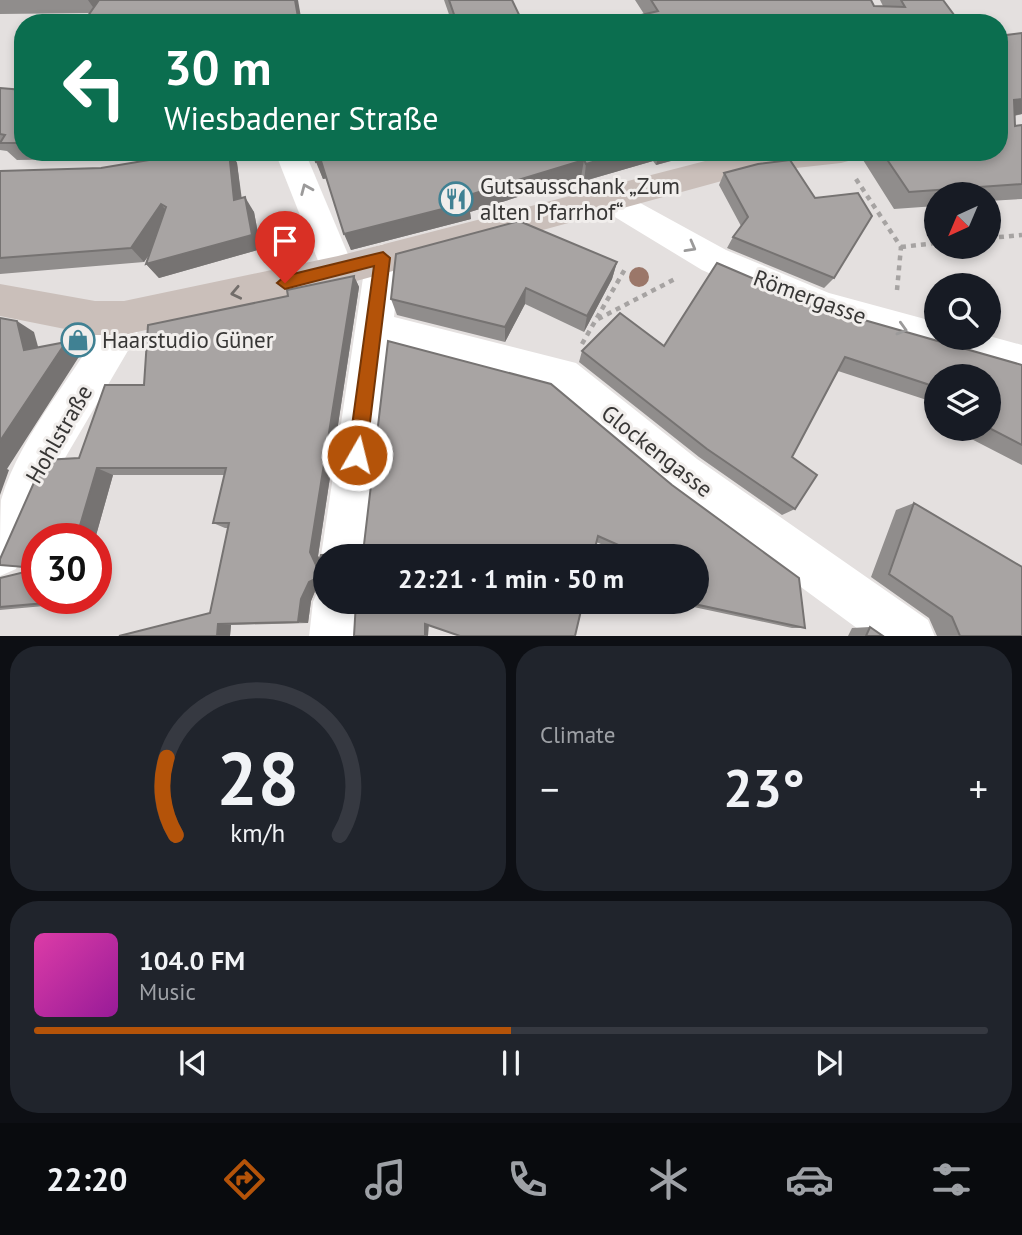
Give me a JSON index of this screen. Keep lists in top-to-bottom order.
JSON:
{
  "streets": {
    "street": ["Römergasse", "Hohlstraße", "Glockengasse"]
  },
  "one_way": ["Römergasse"],
  "places": {
    "restaurant": ["Gutsausschank „Zum alten Pfarrhof“"],
    "shop": ["Haarstudio Güner"]
  },
  "north": "bottom left",
  "page": {
    "turn": ["30 m", "Wiesbadener Straße"],
    "limit": "30",
    "trip": "22:21 · 1 min · 50 m",
    "tile": "Climate",
    "heat": ["−", "23°", "+"],
    "song": ["104.0 FM", "Music"],
    "tabs": "22:20",
    "gauge": ["28", "km/h"]
  }
}
